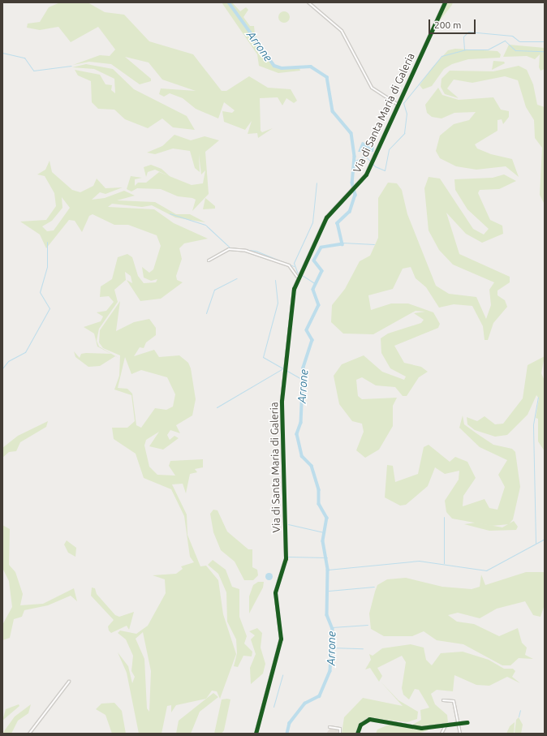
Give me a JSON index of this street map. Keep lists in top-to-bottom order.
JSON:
{
  "streets": {
    "street": ["Via di Santa Maria di Galeria"]
  },
  "water": ["Arrone"],
  "scale_bar": "200 m"
}
